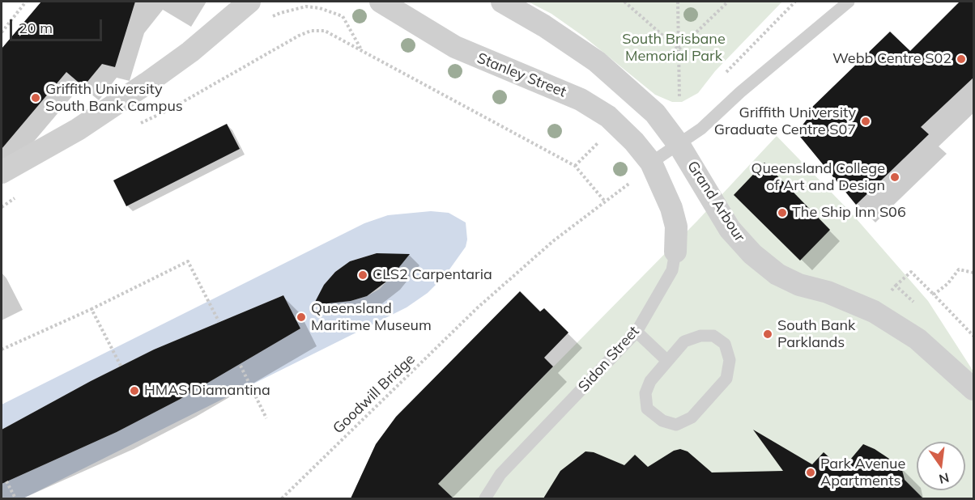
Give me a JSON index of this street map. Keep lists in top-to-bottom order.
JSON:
{
  "streets": {
    "street": ["Stanley Street", "Grand Arbour", "Sidon Street"],
    "path": ["Goodwill Bridge"]
  },
  "crossings": [
    ["Stanley Street", "Sidon Street"],
    ["Stanley Street", "Goodwill Bridge"],
    ["Sidon Street", "Goodwill Bridge"]
  ],
  "parks": ["South Brisbane Memorial Park"],
  "places": [
    "Webb Centre S02",
    "Griffith University South Bank Campus",
    "Griffith University Graduate Centre S07",
    "Queensland College of Art and Design",
    "The Ship Inn S06",
    "CLS2 Carpentaria",
    "Queensland Maritime Museum",
    "South Bank Parklands",
    "HMAS Diamantina",
    "Park Avenue Apartments"
  ],
  "scale_bar": "20 m",
  "north": "bottom"
}
